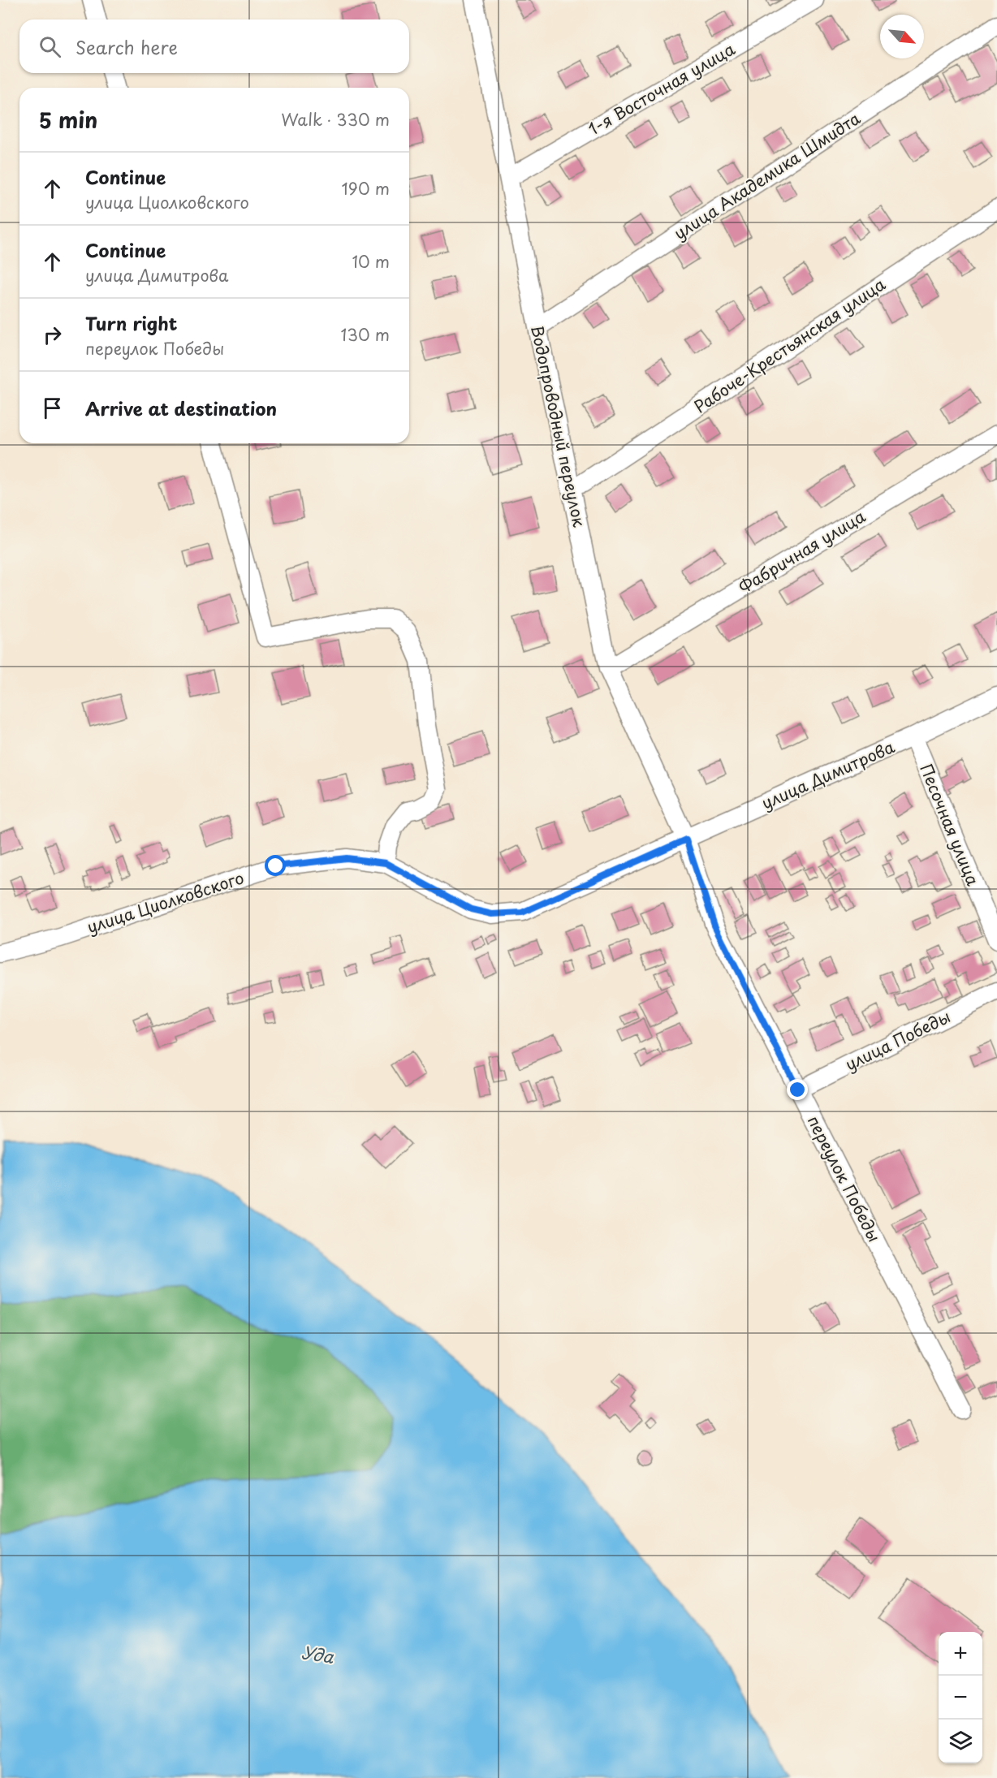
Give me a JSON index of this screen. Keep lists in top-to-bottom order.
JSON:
{
  "streets": {
    "street": [
      "1-я Восточная улица",
      "улица Академика Шмидта",
      "Рабоче-Крестьянская улица",
      "Водопроводный переулок",
      "Фабричная улица",
      "улица Димитрова",
      "Песочная улица",
      "улица Циолковского",
      "улица Победы",
      "переулок Победы"
    ]
  },
  "crossings": [
    ["1-я Восточная улица", "Водопроводный переулок"],
    ["улица Академика Шмидта", "Водопроводный переулок"],
    ["Рабоче-Крестьянская улица", "Водопроводный переулок"],
    ["Водопроводный переулок", "Фабричная улица"],
    ["Водопроводный переулок", "улица Димитрова"],
    ["Водопроводный переулок", "переулок Победы"],
    ["улица Димитрова", "Песочная улица"],
    ["улица Димитрова", "улица Циолковского"],
    ["улица Димитрова", "переулок Победы"],
    ["улица Победы", "переулок Победы"]
  ],
  "water": ["Уда"],
  "north": "bottom right",
  "page": {
    "search": "Search here",
    "heading": ["5 min", "Walk · 330 m"],
    "list": [
      ["Continue", "улица Циолковского", "190 m"],
      ["Continue", "улица Димитрова", "10 m"],
      ["Turn right", "переулок Победы", "130 m"],
      "Arrive at destination"
    ],
    "map_buttons": ["+", "−"]
  }
}
